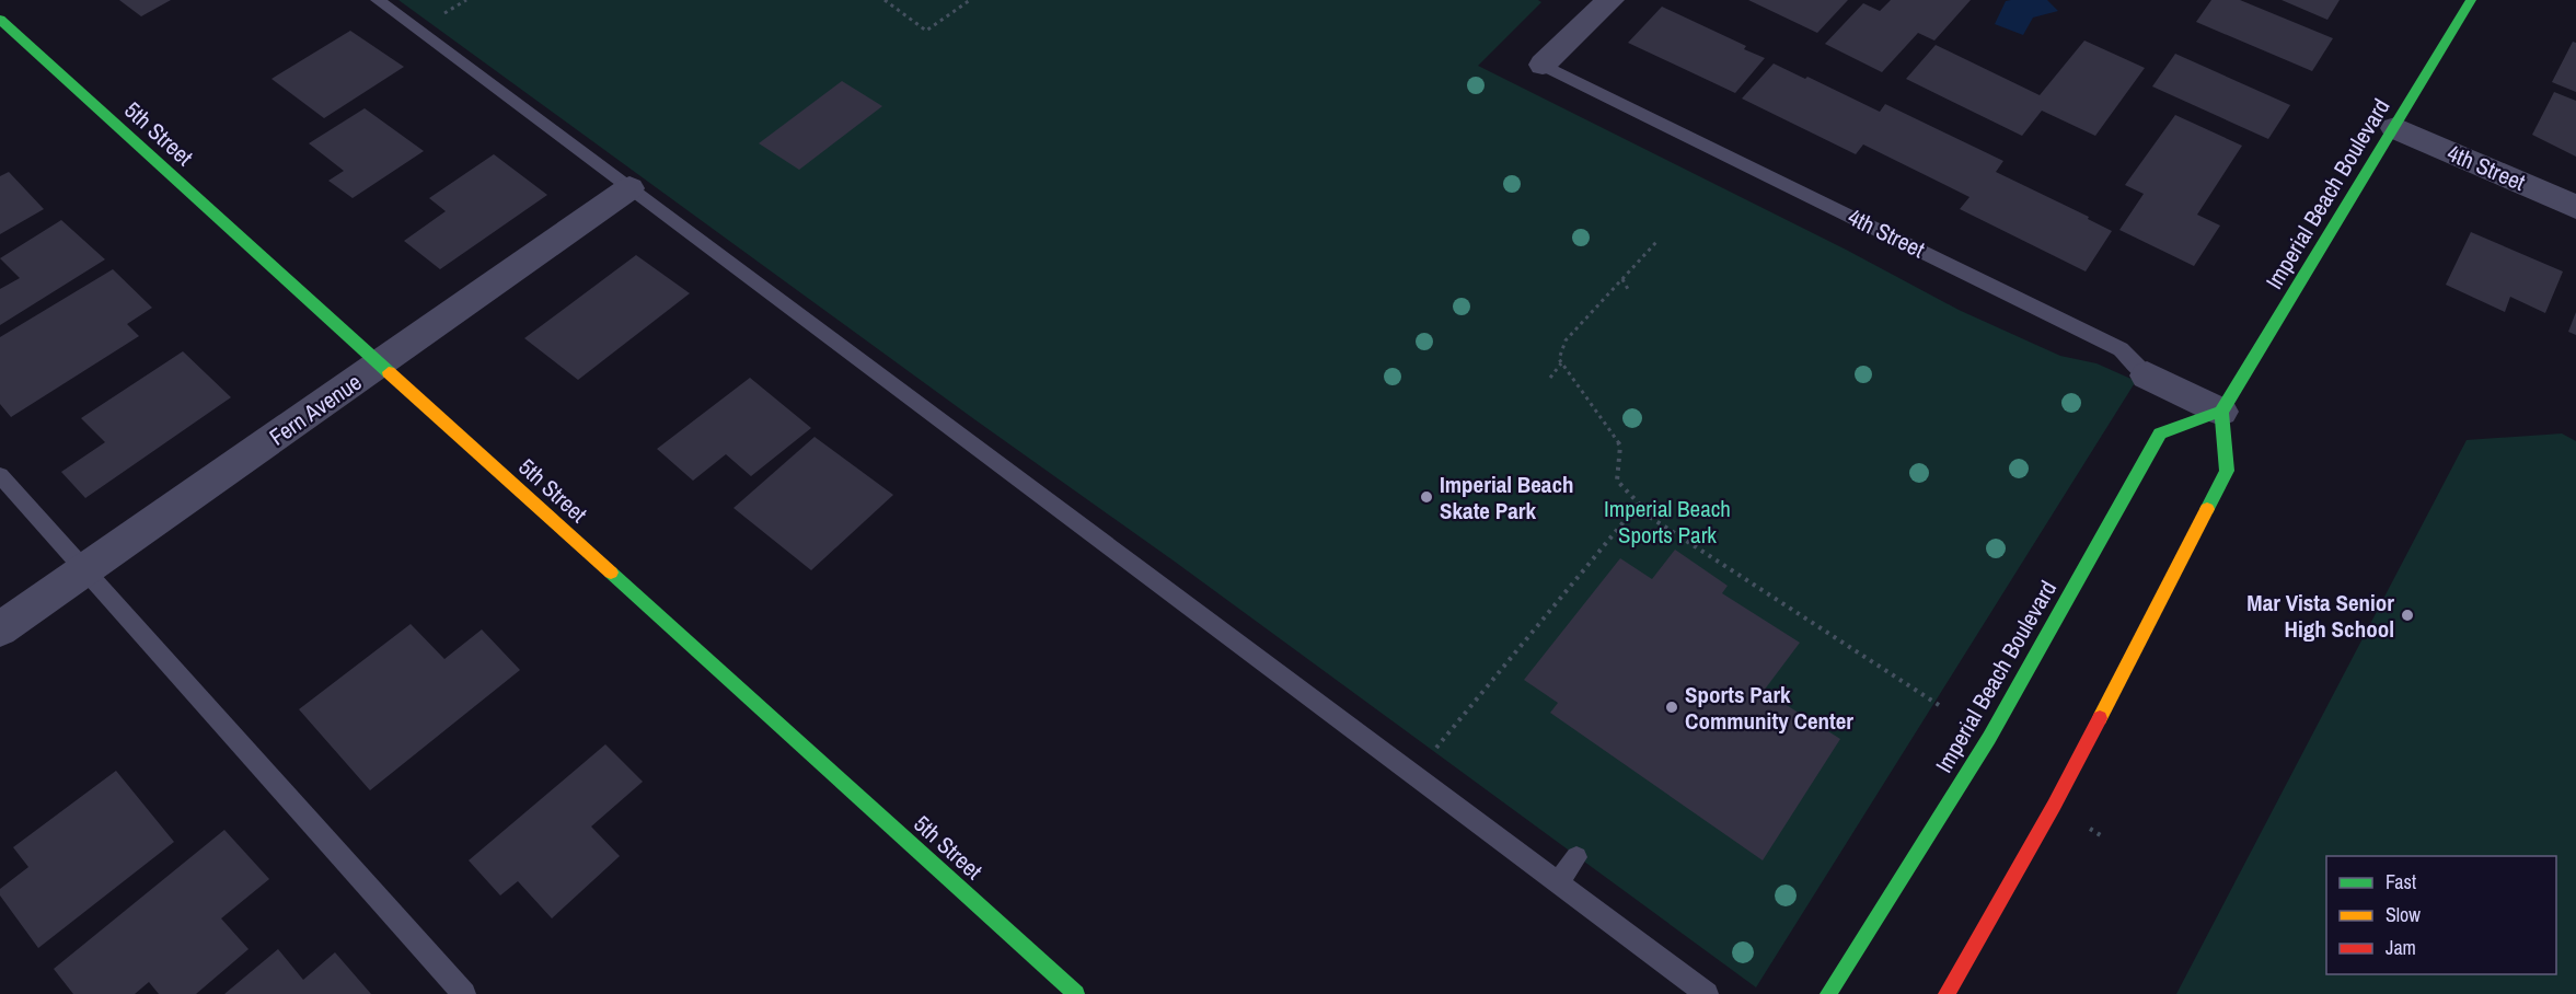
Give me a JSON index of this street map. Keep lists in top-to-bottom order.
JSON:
{
  "streets": {
    "main road": ["5th Street", "Imperial Beach Boulevard"],
    "street": ["4th Street", "Fern Avenue"]
  },
  "crossings": [
    ["5th Street", "Fern Avenue"],
    ["4th Street", "Imperial Beach Boulevard"]
  ],
  "parks": ["Imperial Beach Sports Park"],
  "places": ["Imperial Beach Skate Park", "Mar Vista Senior High School", "Sports Park Community Center"],
  "legend": ["Fast", "Slow", "Jam"]
}
